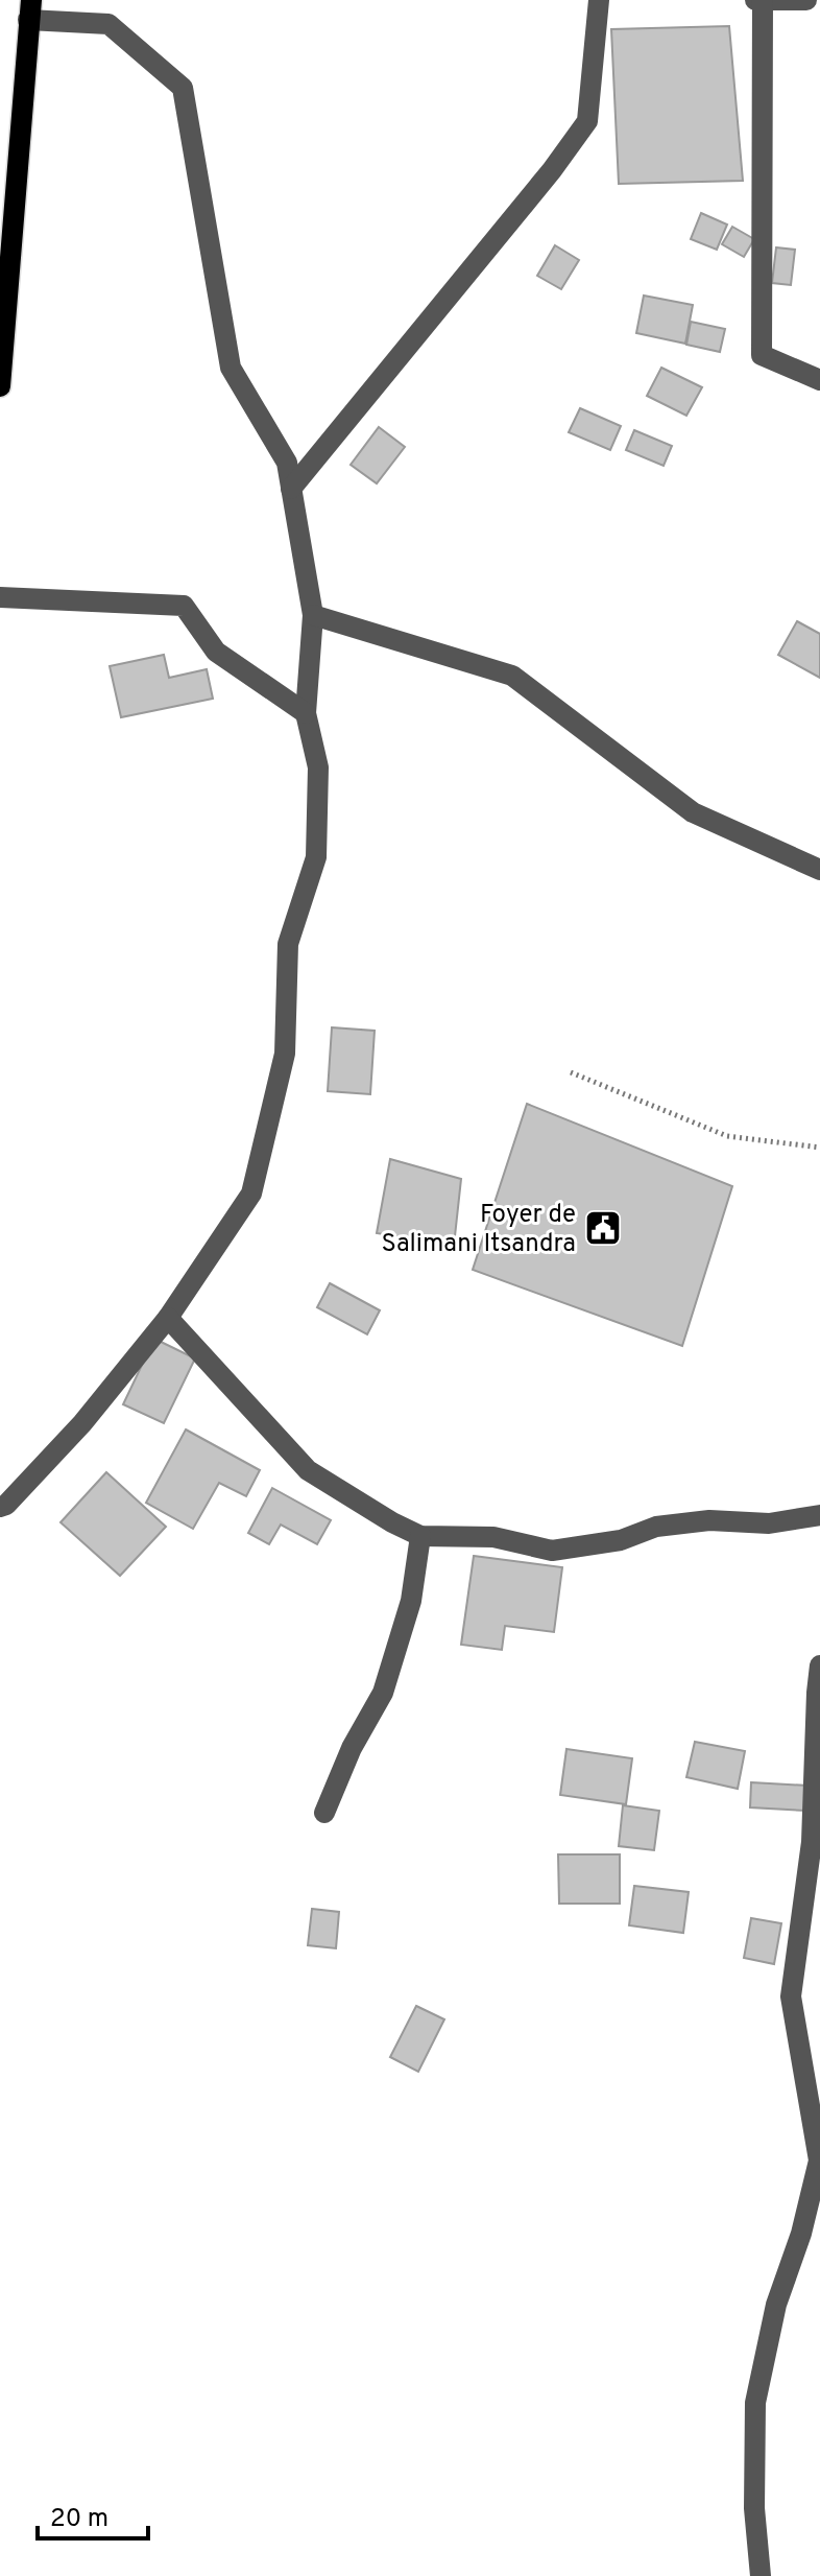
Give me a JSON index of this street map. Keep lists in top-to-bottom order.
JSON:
{
  "places": {
    "public building": ["Foyer de Salimani Itsandra"]
  },
  "scale_bar": "20 m"
}
